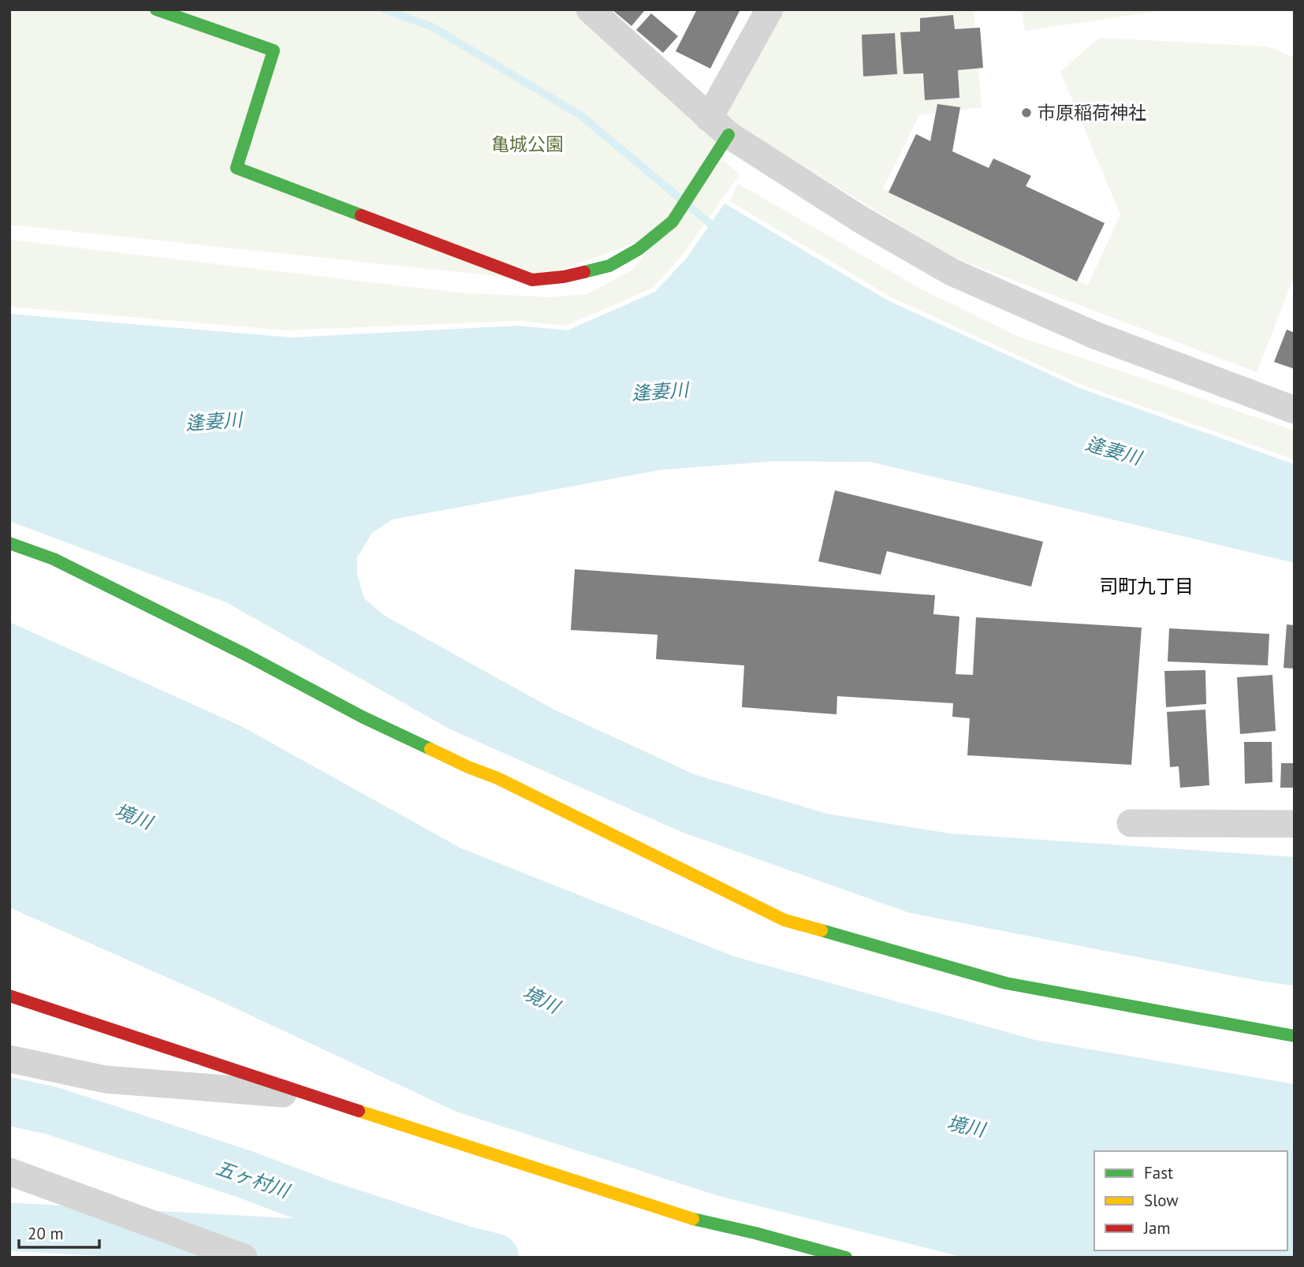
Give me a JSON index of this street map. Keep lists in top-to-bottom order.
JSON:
{
  "districts": ["司町九丁目"],
  "water": ["逢妻川", "境川", "五ヶ村川"],
  "parks": ["亀城公園"],
  "places": ["市原稲荷神社"],
  "legend": ["Fast", "Slow", "Jam"],
  "scale_bar": "20 m"
}
